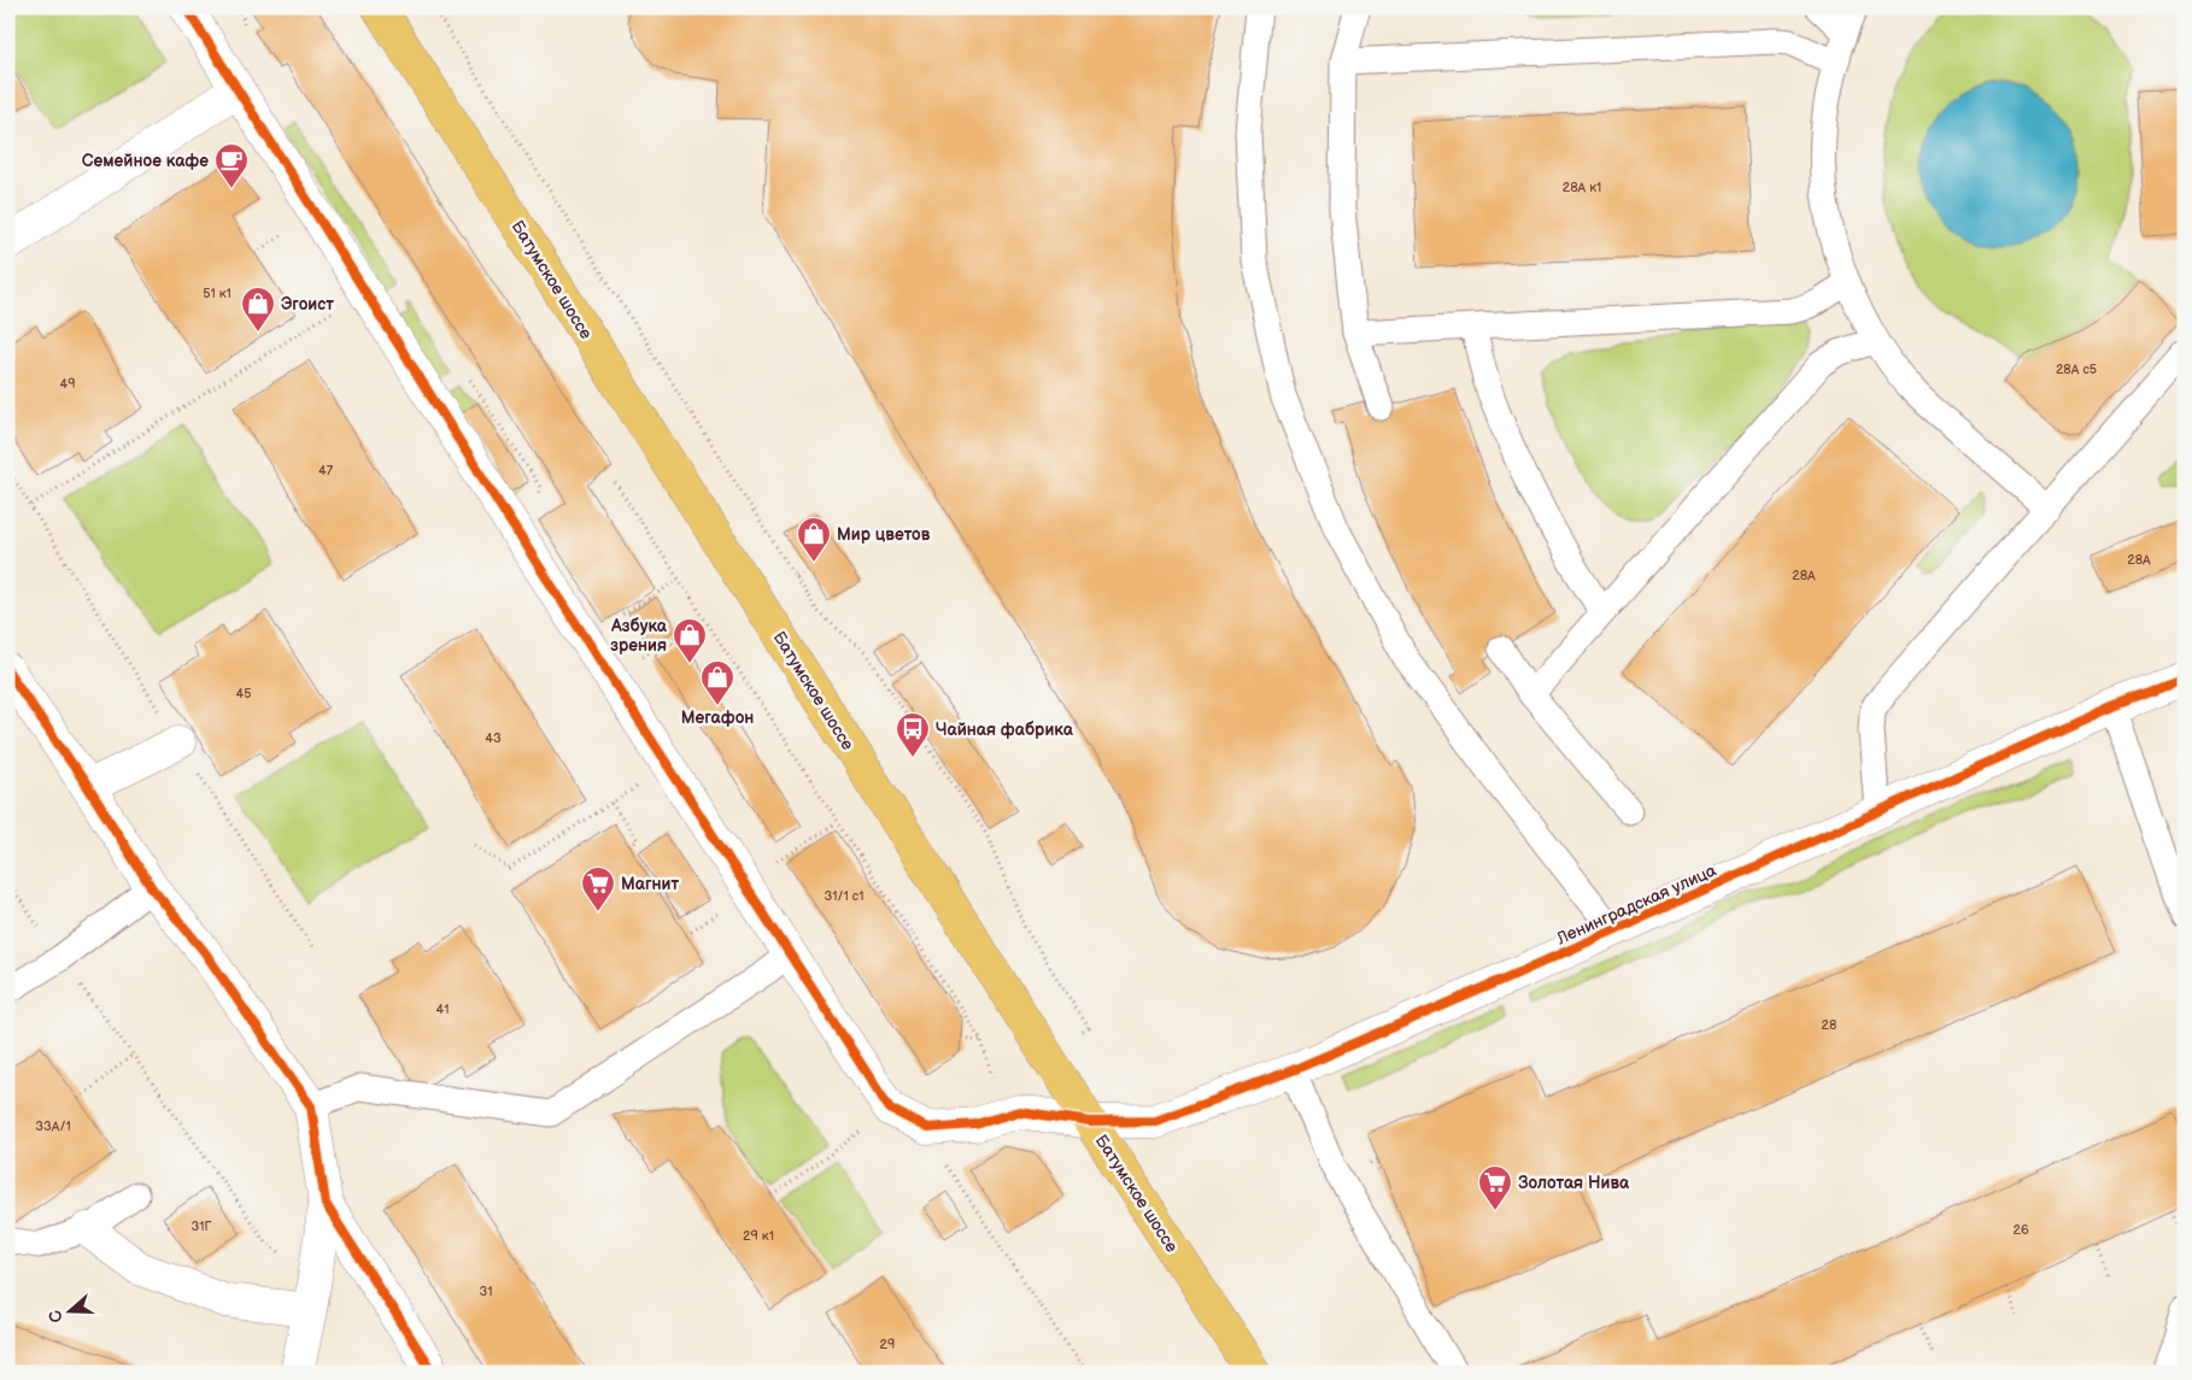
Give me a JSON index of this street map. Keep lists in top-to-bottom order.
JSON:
{
  "streets": {
    "highway": ["Батумское шоссе"],
    "street": ["Ленинградская улица"]
  },
  "crossings": [
    ["Батумское шоссе", "Ленинградская улица"]
  ],
  "places": {
    "cafe": ["Семейное кафе"],
    "shop": [
      "Эгоист",
      "Мир цветов",
      "Азбука зрения",
      "Мегафон"
    ],
    "bus stop": ["Чайная фабрика"],
    "supermarket": ["Магнит", "Золотая Нива"]
  },
  "house_numbers": [
    "28А к1",
    "51 к1",
    "28А с5",
    "49",
    "47",
    "28А",
    "28А",
    "45",
    "43",
    "31/1 с1",
    "41",
    "28",
    "33А/1",
    "31Г",
    "26",
    "29 к1",
    "31",
    "29"
  ],
  "north": "left"
}
